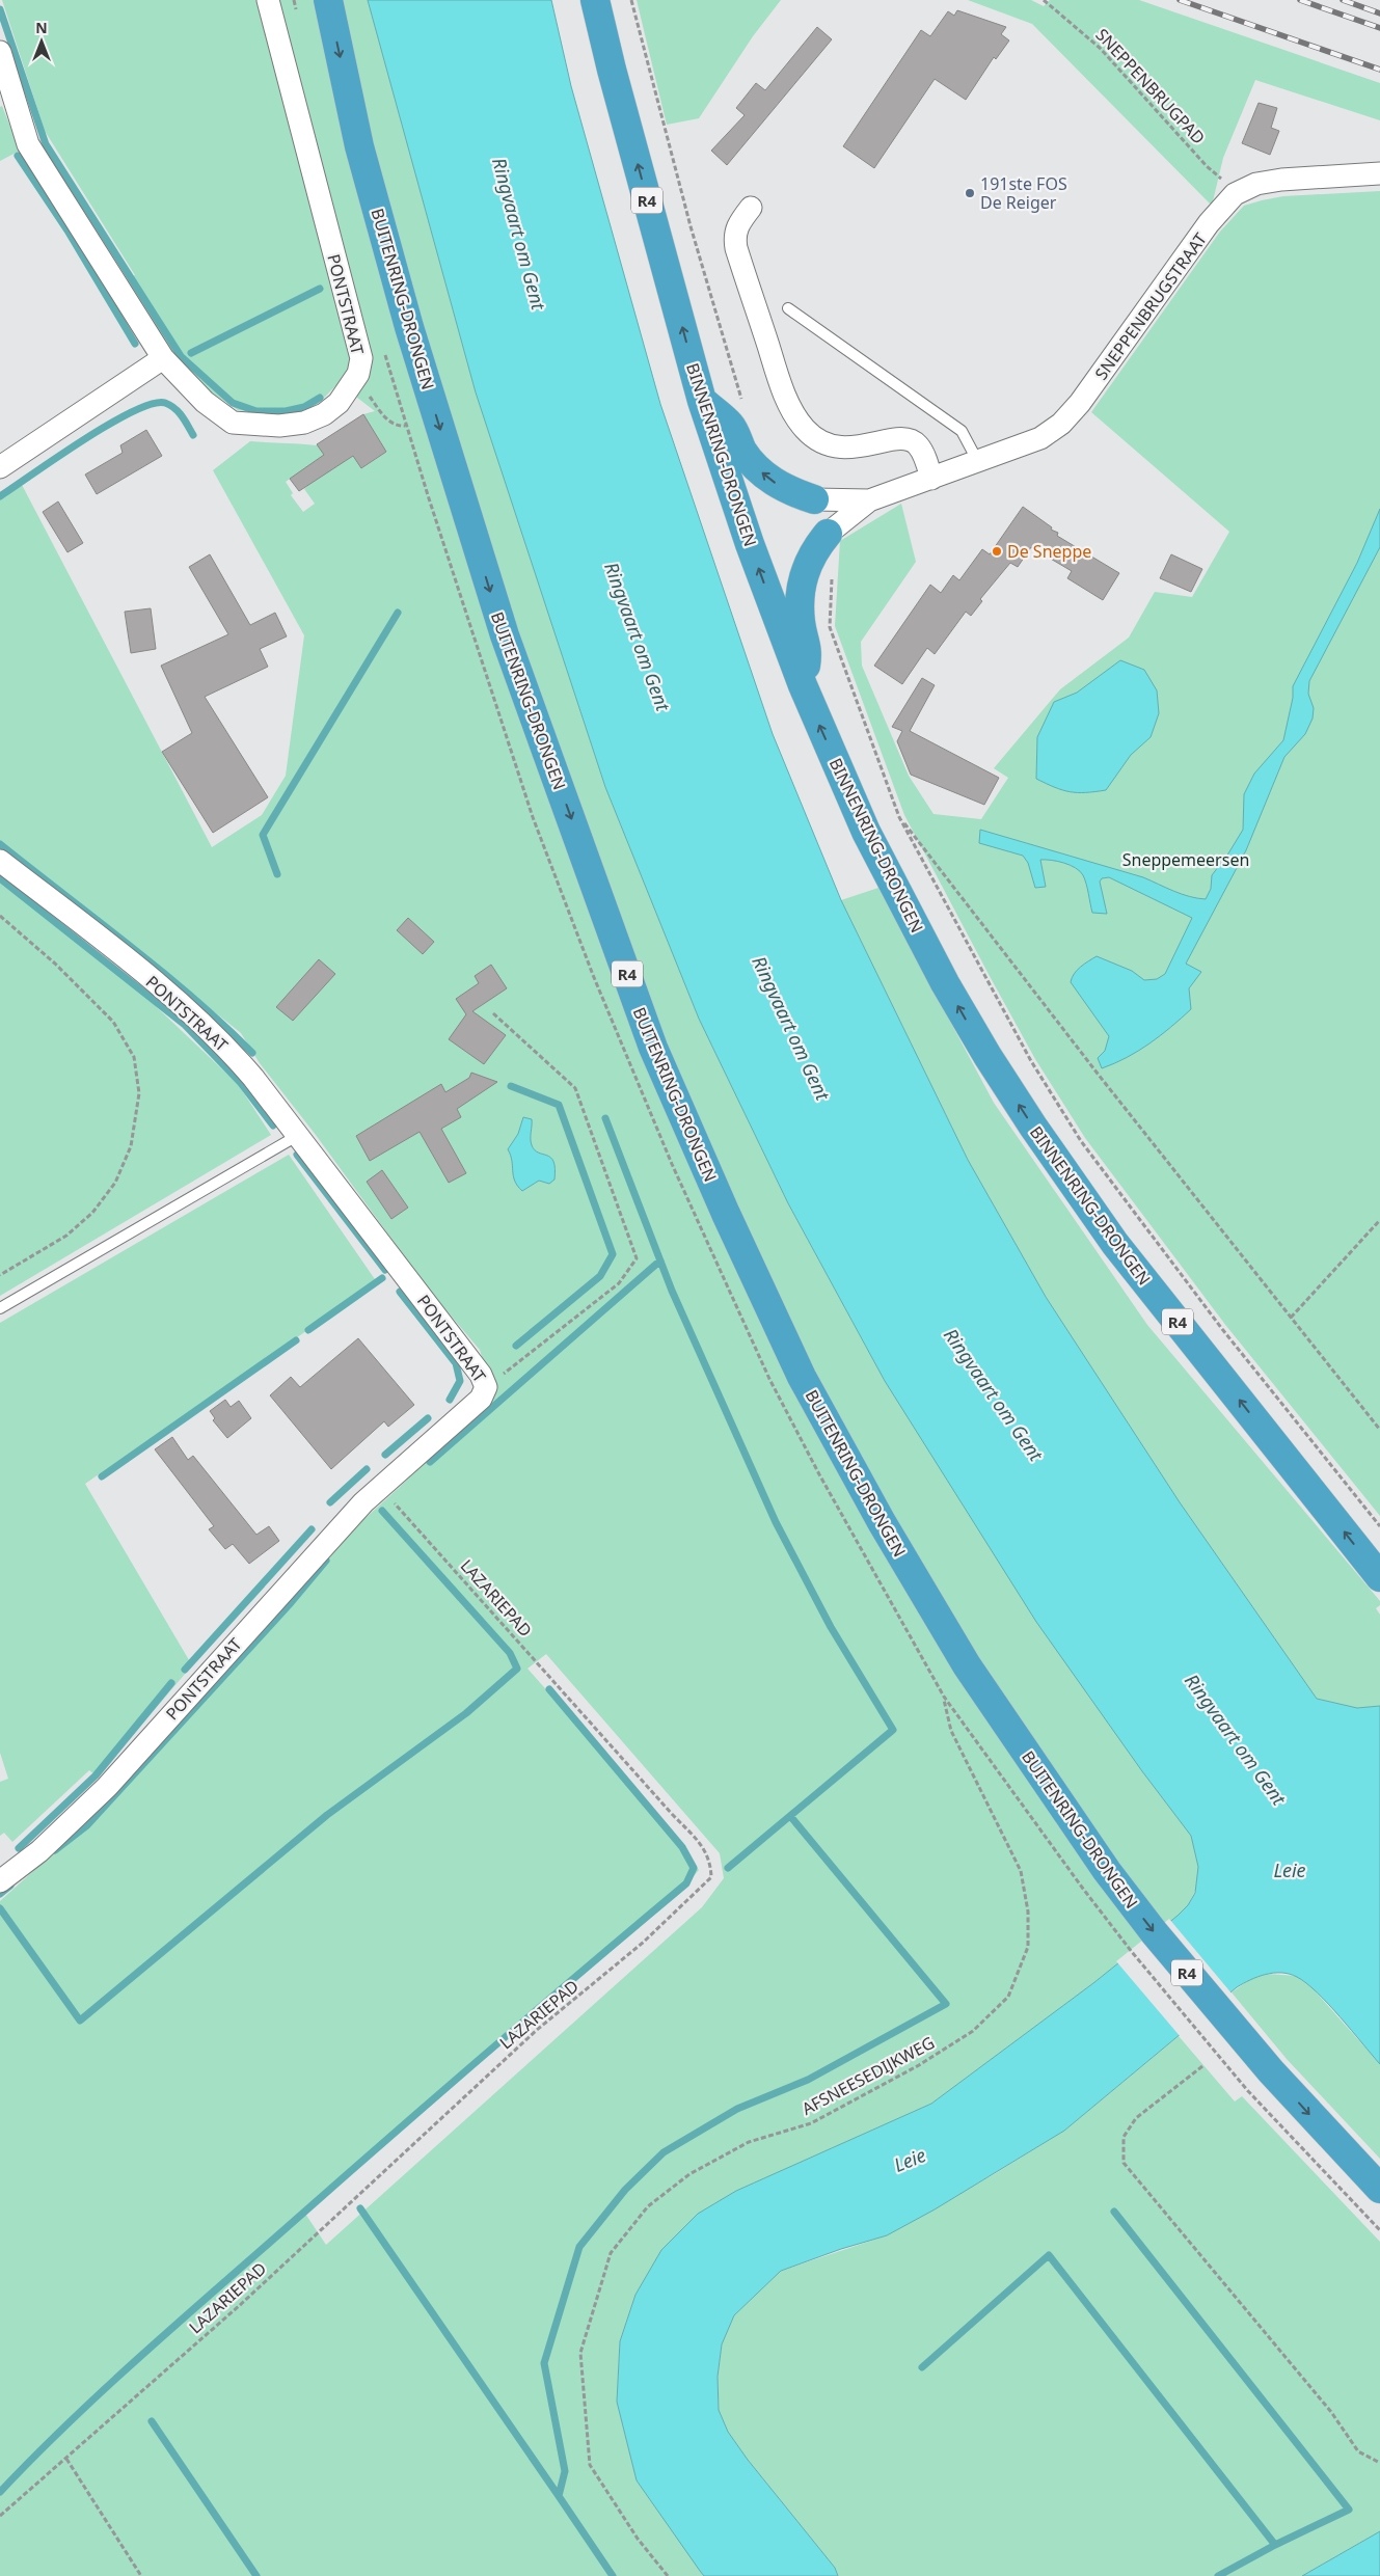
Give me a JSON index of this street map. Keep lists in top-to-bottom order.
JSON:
{
  "streets": {
    "highway": ["R4", "BUITENRING-DRONGEN", "BINNENRING-DRONGEN"],
    "street": ["PONTSTRAAT", "SNEPPENBRUGSTRAAT"],
    "path": ["SNEPPENBRUGPAD", "LAZARIEPAD", "AFSNEESEDIJKWEG"]
  },
  "crossings": [
    ["SNEPPENBRUGPAD", "SNEPPENBRUGSTRAAT"],
    ["PONTSTRAAT", "LAZARIEPAD"]
  ],
  "one_way": ["BUITENRING-DRONGEN", "BINNENRING-DRONGEN"],
  "water": ["Ringvaart om Gent", "Leie"],
  "parks": ["Sneppemeersen"],
  "places": ["191ste FOS De Reiger", "De Sneppe"],
  "north": "top"
}
